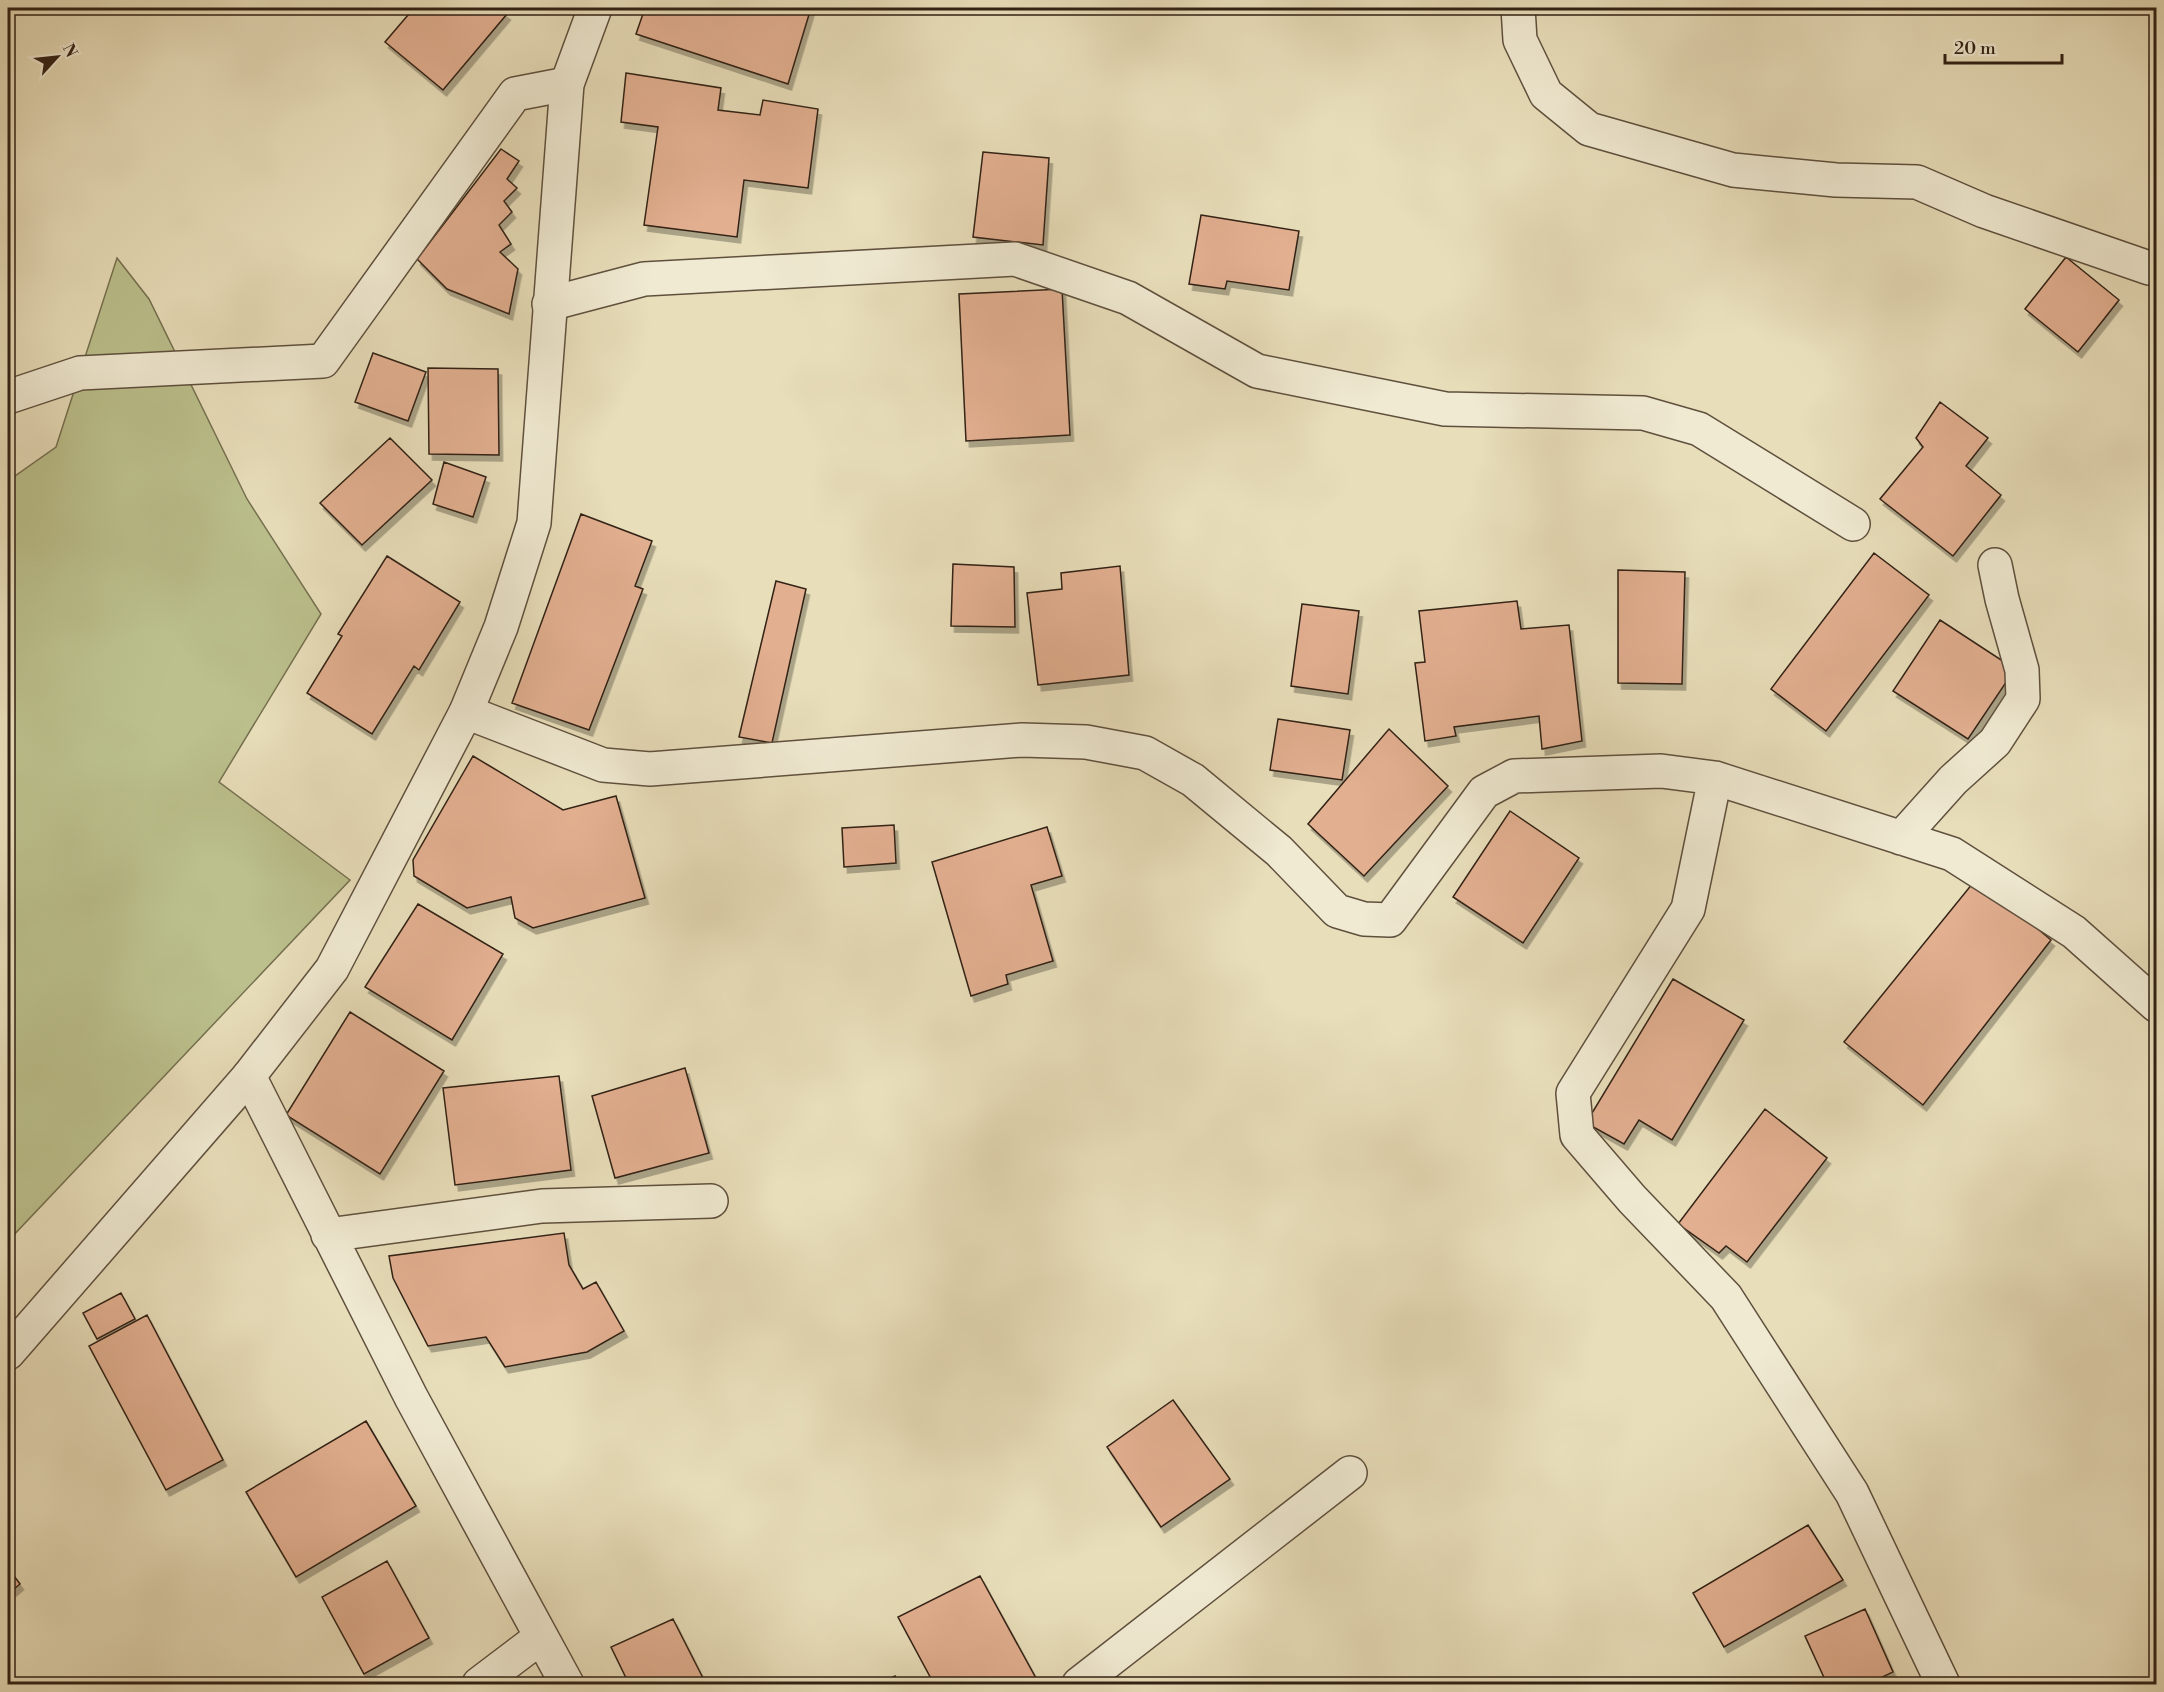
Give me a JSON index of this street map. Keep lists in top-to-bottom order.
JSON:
{
  "scale_bar": "20 m",
  "north": "top right"
}
